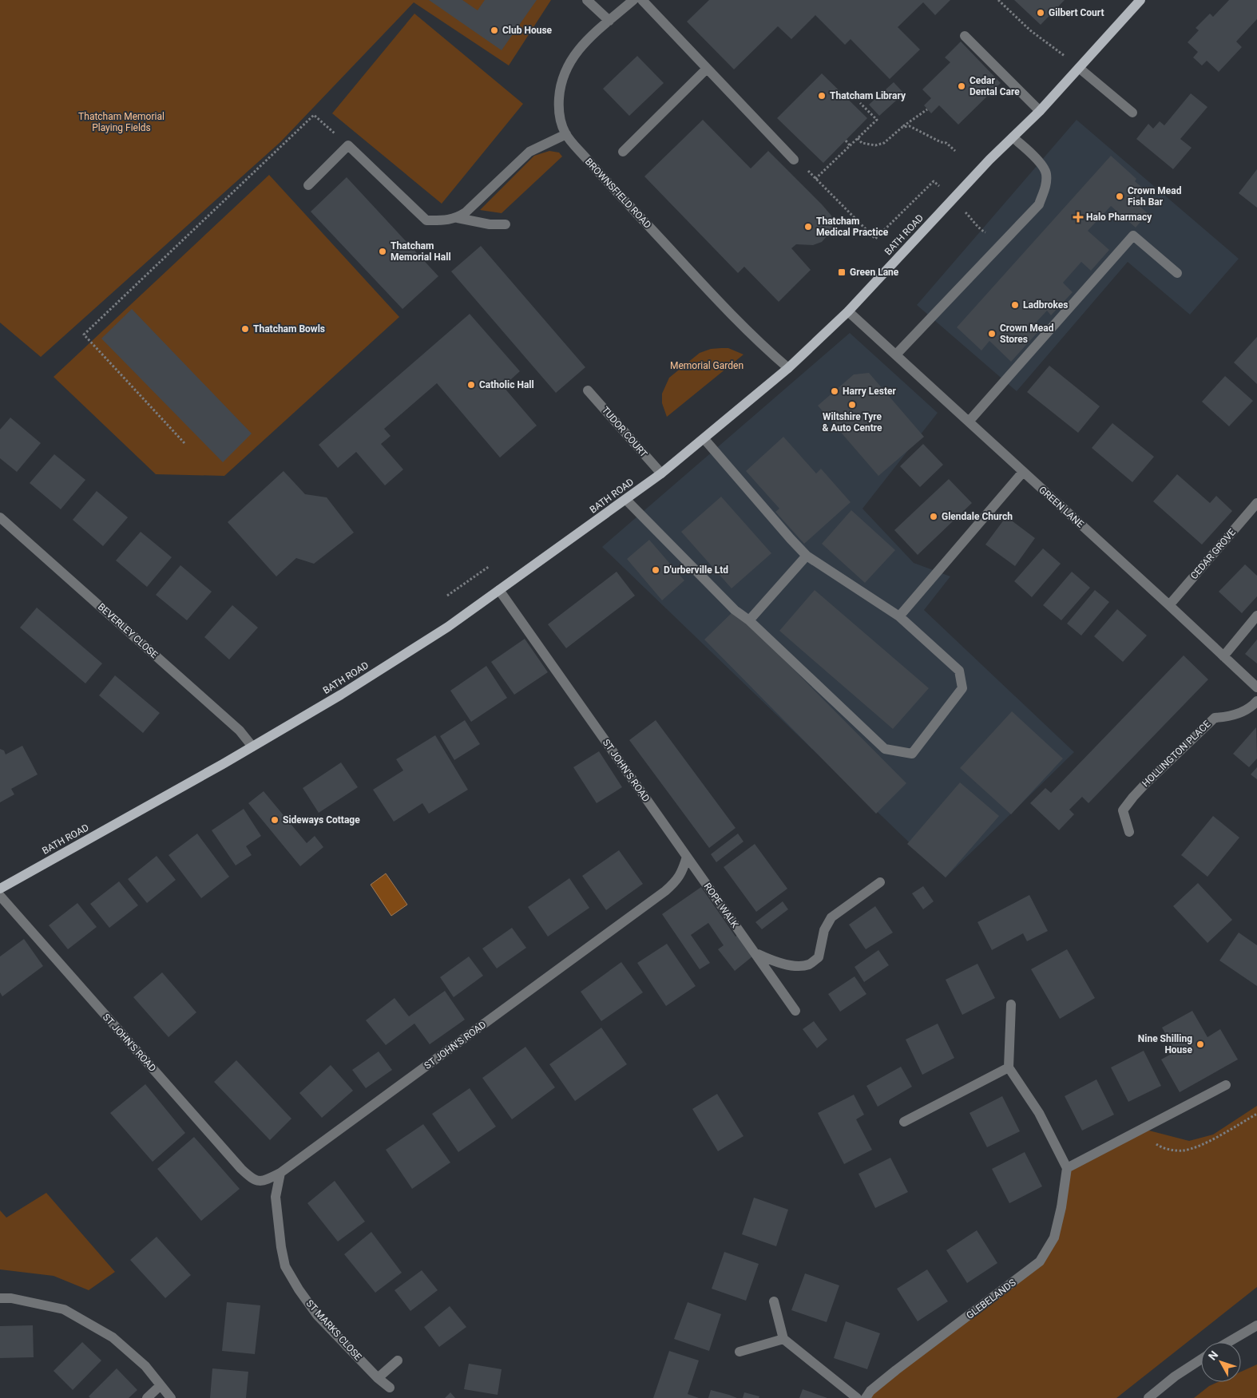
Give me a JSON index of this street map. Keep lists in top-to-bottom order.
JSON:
{
  "streets": {
    "main road": ["BATH ROAD"],
    "street": [
      "BROWNSFIELD ROAD",
      "TUDOR COURT",
      "GREEN LANE",
      "CEDAR GROVE",
      "BEVERLEY CLOSE",
      "HOLLINGTON PLACE",
      "ST JOHN'S ROAD",
      "ROPE WALK",
      "GLEBELANDS",
      "ST MARKS CLOSE"
    ]
  },
  "crossings": [
    ["BROWNSFIELD ROAD", "BATH ROAD"],
    ["BATH ROAD", "TUDOR COURT"],
    ["BATH ROAD", "GREEN LANE"],
    ["BATH ROAD", "BEVERLEY CLOSE"],
    ["BATH ROAD", "ST JOHN'S ROAD"],
    ["GREEN LANE", "CEDAR GROVE"],
    ["ST JOHN'S ROAD", "ROPE WALK"],
    ["ST JOHN'S ROAD", "ST MARKS CLOSE"]
  ],
  "parks": ["Thatcham Memorial Playing Fields", "Memorial Garden"],
  "places": {
    "other": [
      "Gilbert Court",
      "Club House",
      "Cedar Dental Care",
      "Thatcham Library",
      "Crown Mead Fish Bar",
      "Thatcham Medical Practice",
      "Thatcham Memorial Hall",
      "Ladbrokes",
      "Thatcham Bowls",
      "Crown Mead Stores",
      "Catholic Hall",
      "Harry Lester",
      "Wiltshire Tyre & Auto Centre",
      "Glendale Church",
      "D'urberville Ltd",
      "Sideways Cottage",
      "Nine Shilling House"
    ],
    "health": ["Halo Pharmacy"],
    "transit": ["Green Lane"]
  },
  "north": "top left"
}
